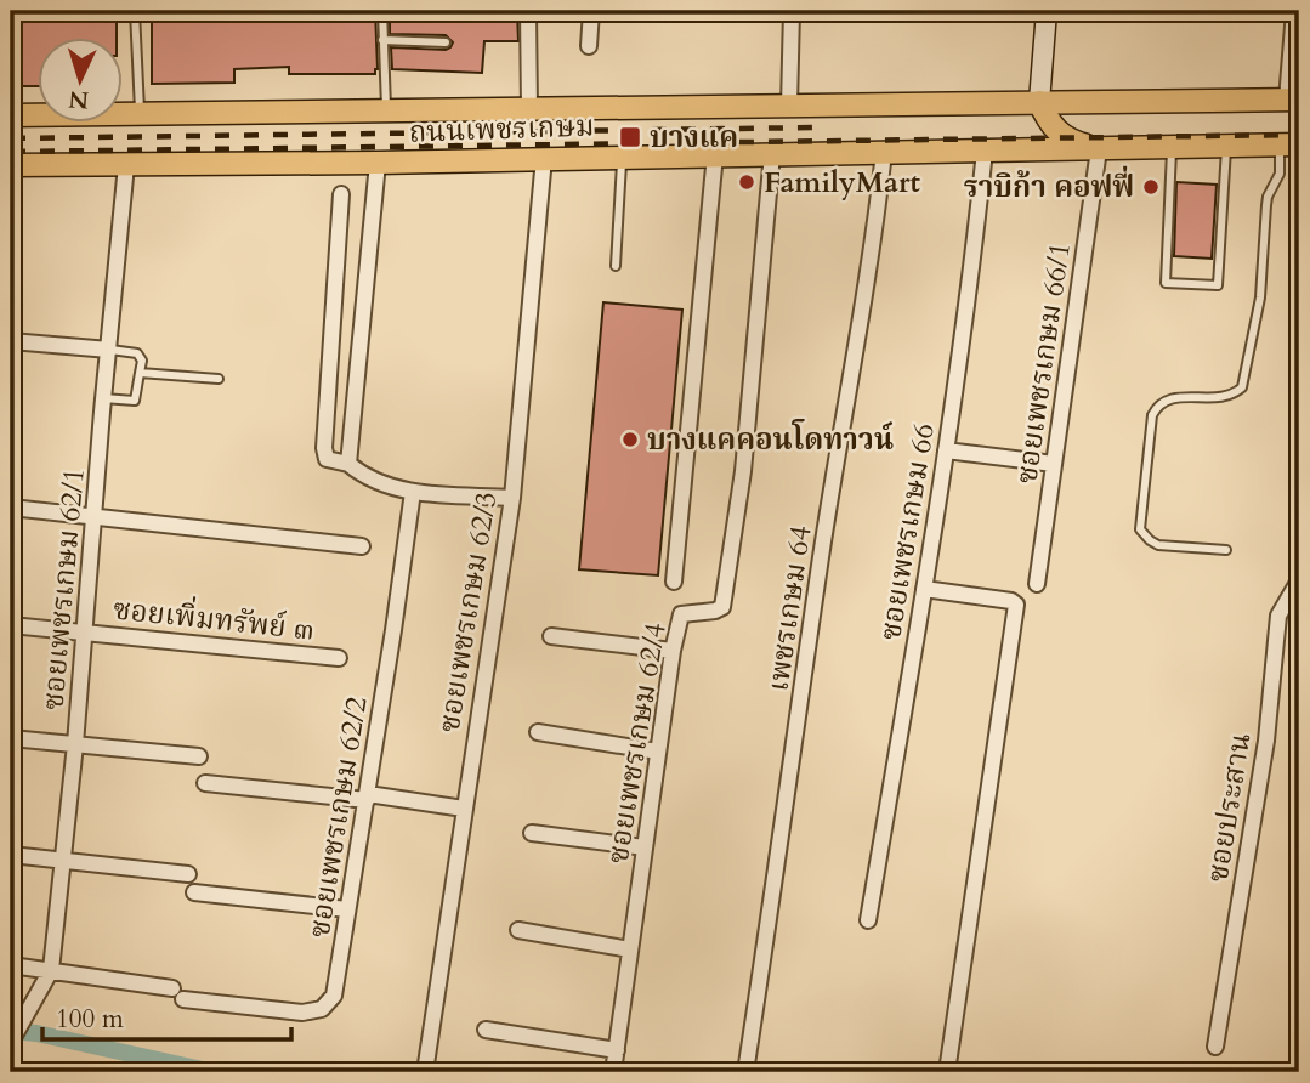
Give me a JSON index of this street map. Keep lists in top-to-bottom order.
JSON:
{
  "streets": {
    "main road": ["ถนนเพชรเกษม"],
    "street": [
      "ซอยเพชรเกษม 66/1",
      "ซอยเพชรเกษม 66",
      "ซอยเพชรเกษม 62/1",
      "เพชรเกษม 64",
      "ซอยเพชรเกษม 62/3",
      "ซอยเพิ่มทรัพย์ ๓",
      "ซอยเพชรเกษม 62/4",
      "ซอยประสาน",
      "ซอยเพชรเกษม 62/2"
    ]
  },
  "crossings": [
    ["ถนนเพชรเกษม", "ซอยเพชรเกษม 66/1"],
    ["ถนนเพชรเกษม", "ซอยเพชรเกษม 66"],
    ["ถนนเพชรเกษม", "ซอยเพชรเกษม 62/1"],
    ["ถนนเพชรเกษม", "เพชรเกษม 64"],
    ["ถนนเพชรเกษม", "ซอยเพชรเกษม 62/3"],
    ["ถนนเพชรเกษม", "ซอยเพชรเกษม 62/4"],
    ["ซอยเพชรเกษม 62/1", "ซอยเพิ่มทรัพย์ ๓"],
    ["ซอยเพชรเกษม 62/1", "ซอยเพชรเกษม 62/2"]
  ],
  "places": {
    "transit": ["บางแค"],
    "other": ["FamilyMart", "ราบิก้า คอฟฟี่", "บางแคคอนโดทาวน์"]
  },
  "scale_bar": "100 m",
  "north": "bottom"
}
